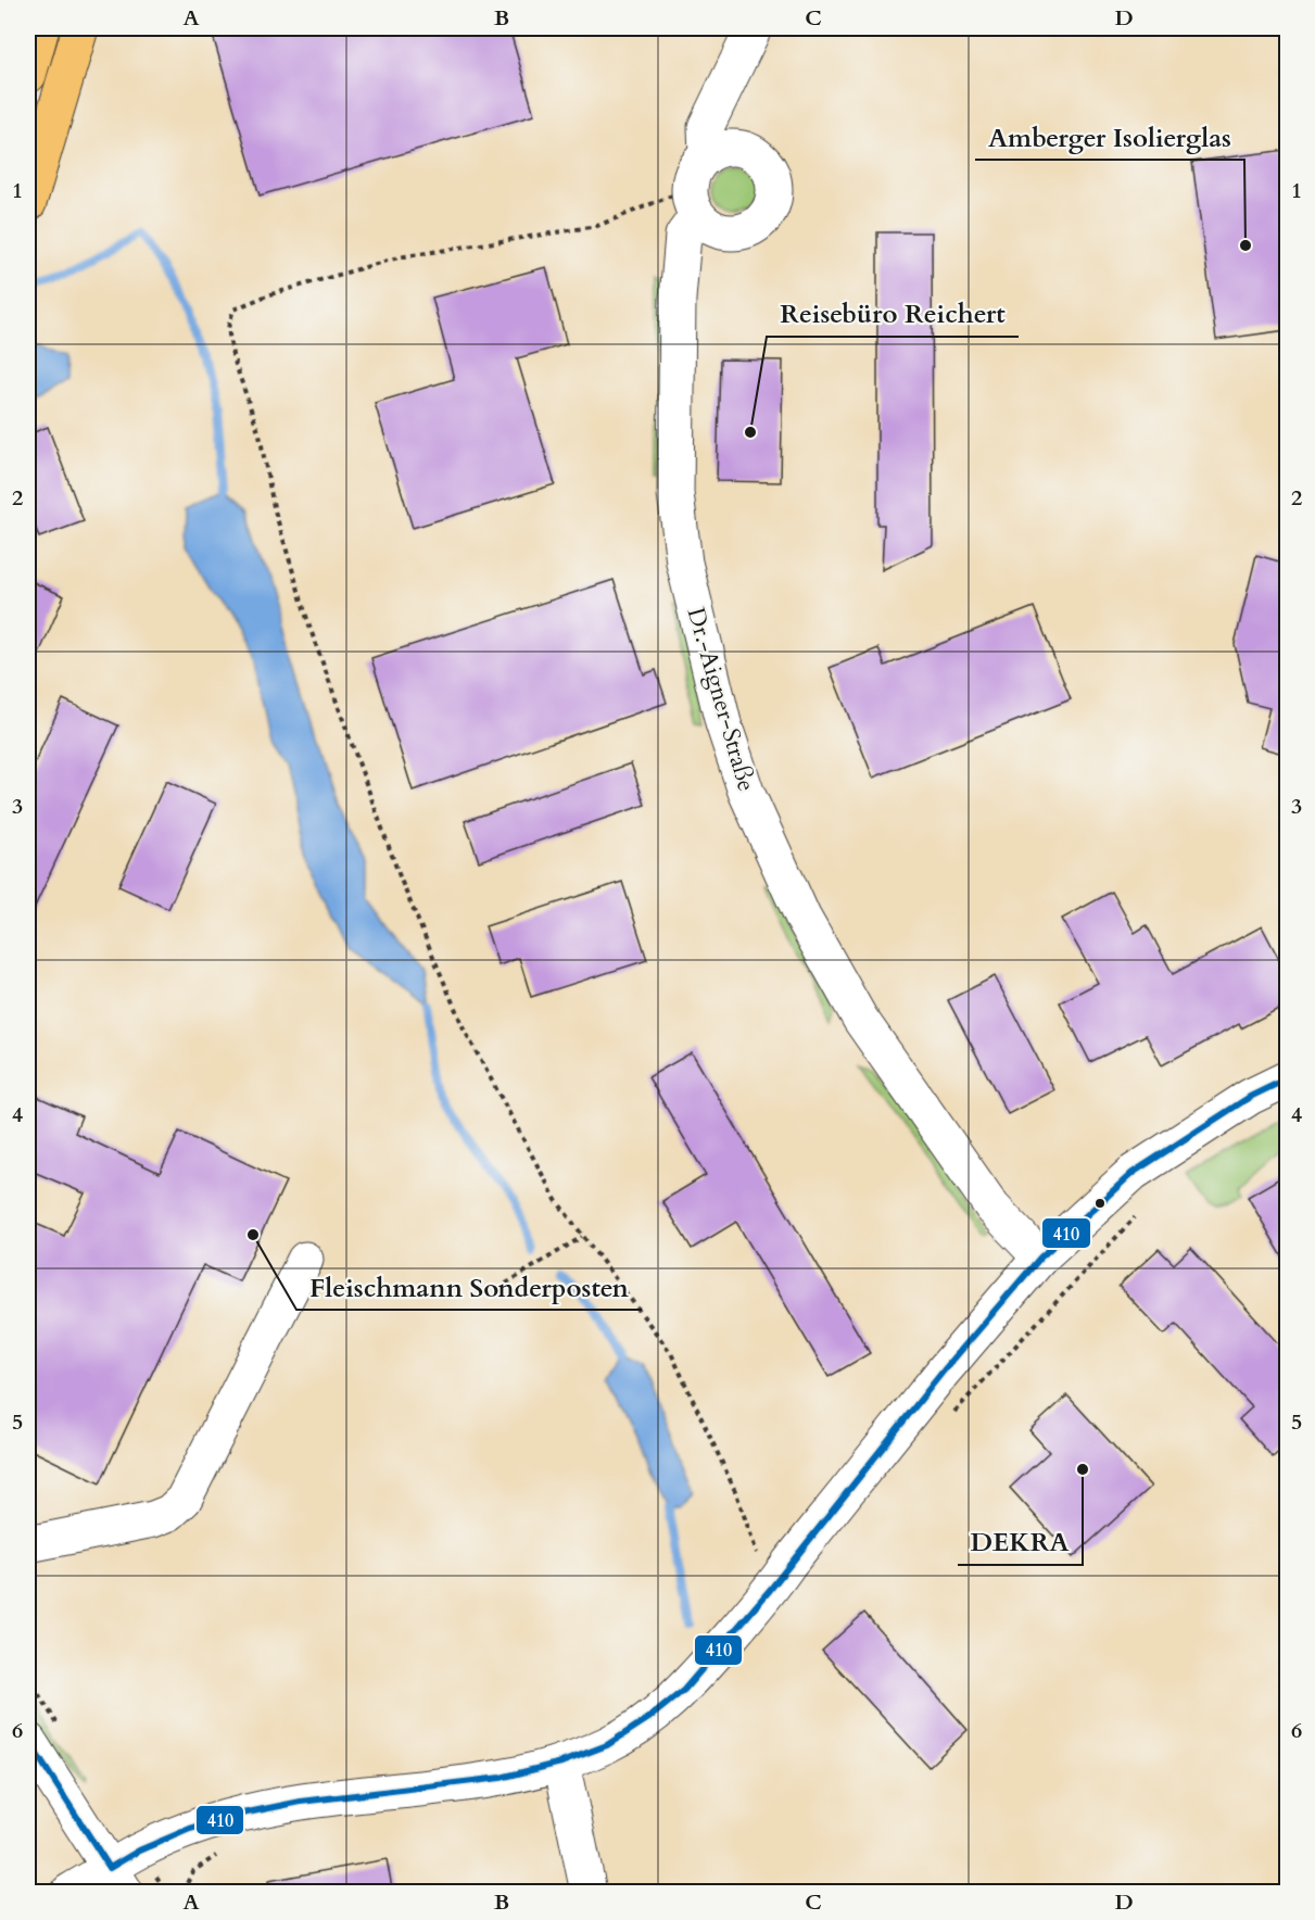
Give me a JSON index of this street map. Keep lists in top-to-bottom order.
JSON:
{
  "streets": {
    "street": ["Dr.-Aigner-Straße"]
  },
  "places": [
    "Amberger Isolierglas",
    "Reisebüro Reichert",
    "Fleischmann Sonderposten",
    "DEKRA"
  ],
  "lines": ["transit line 410"],
  "grid": {
    "columns": [
      "A",
      "B",
      "C",
      "D"
    ],
    "rows": [
      "1",
      "2",
      "3",
      "4",
      "5",
      "6"
    ]
  }
}
